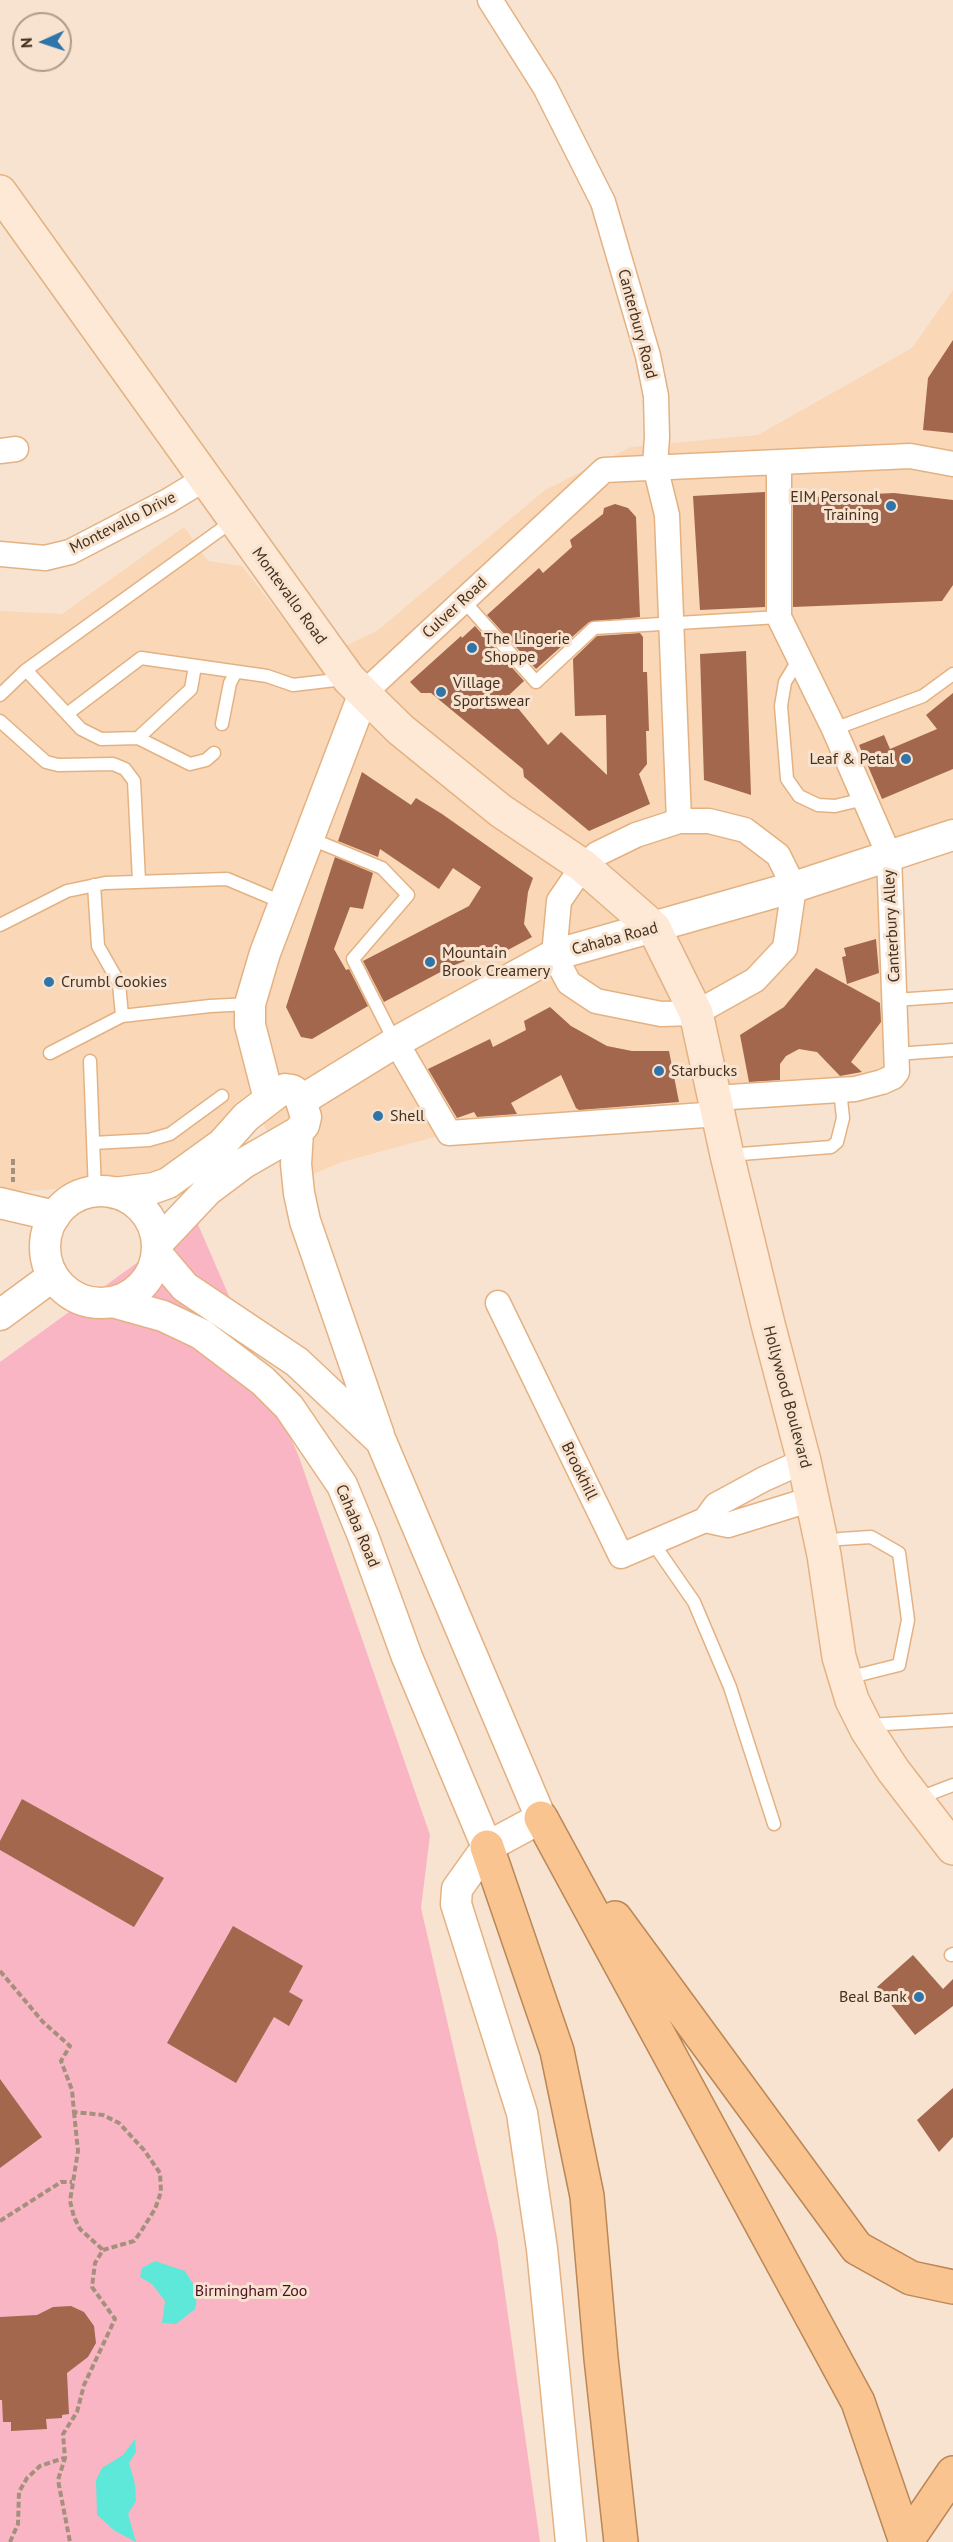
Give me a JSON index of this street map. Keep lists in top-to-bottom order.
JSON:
{
  "streets": {
    "main road": ["Montevallo Road", "Hollywood Boulevard"],
    "street": [
      "Canterbury Road",
      "Montevallo Drive",
      "Culver Road",
      "Canterbury Alley",
      "Cahaba Road",
      "Brookhill"
    ]
  },
  "crossings": [
    ["Canterbury Road", "Culver Road"],
    ["Montevallo Drive", "Montevallo Road"],
    ["Montevallo Road", "Culver Road"],
    ["Montevallo Road", "Cahaba Road"],
    ["Montevallo Road", "Hollywood Boulevard"],
    ["Canterbury Alley", "Cahaba Road"],
    ["Canterbury Alley", "Hollywood Boulevard"],
    ["Cahaba Road", "Hollywood Boulevard"],
    ["Hollywood Boulevard", "Brookhill"]
  ],
  "parks": ["Birmingham Zoo"],
  "places": [
    "EIM Personal Training",
    "The Lingerie Shoppe",
    "Village Sportswear",
    "Leaf & Petal",
    "Mountain Brook Creamery",
    "Crumbl Cookies",
    "Starbucks",
    "Shell",
    "Beal Bank"
  ],
  "north": "left"
}
